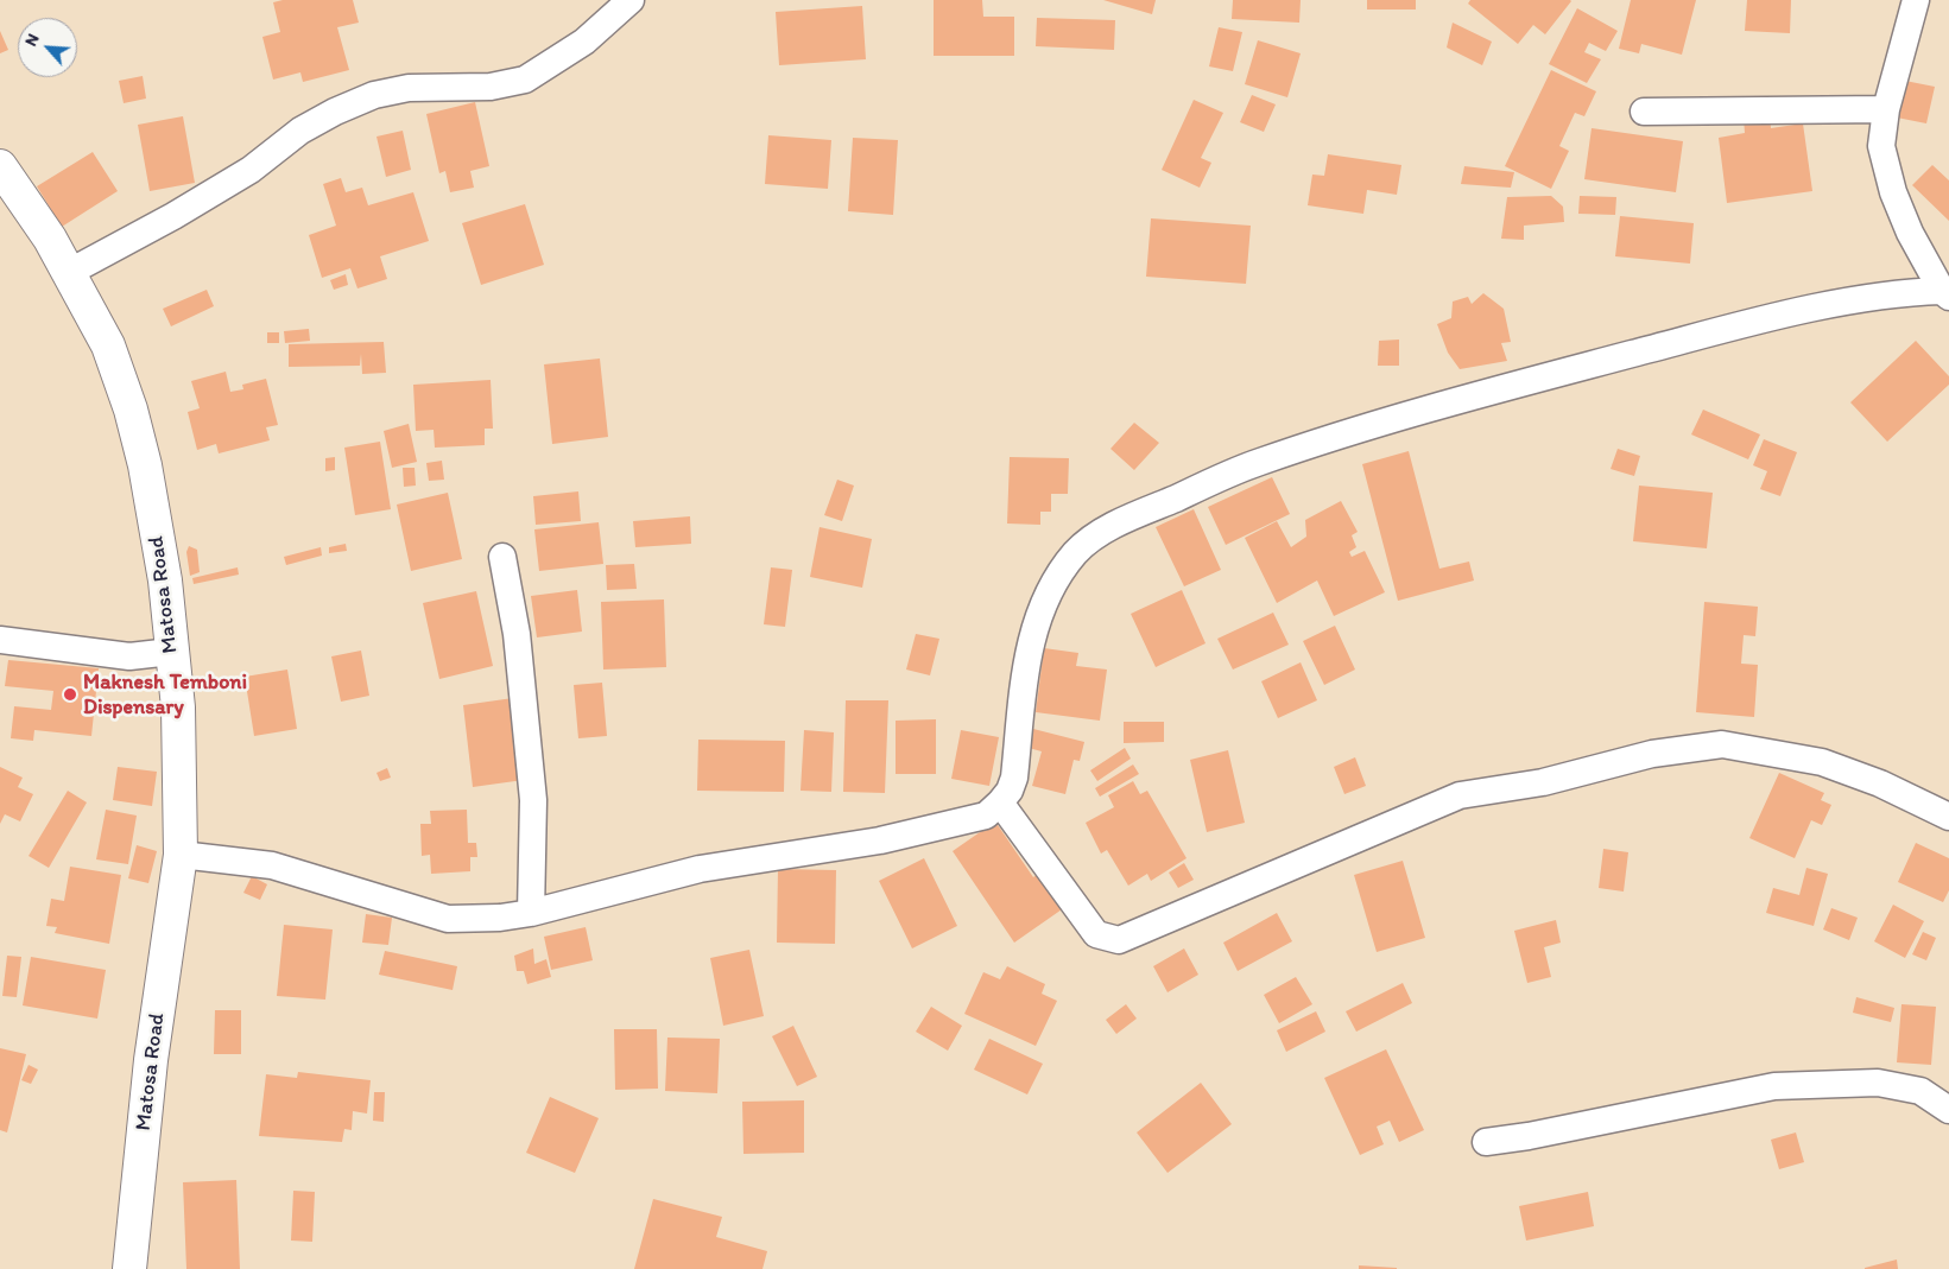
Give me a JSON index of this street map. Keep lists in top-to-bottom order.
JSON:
{
  "streets": {
    "street": ["Matosa Road"]
  },
  "places": ["Maknesh Temboni Dispensary"],
  "north": "top left"
}
